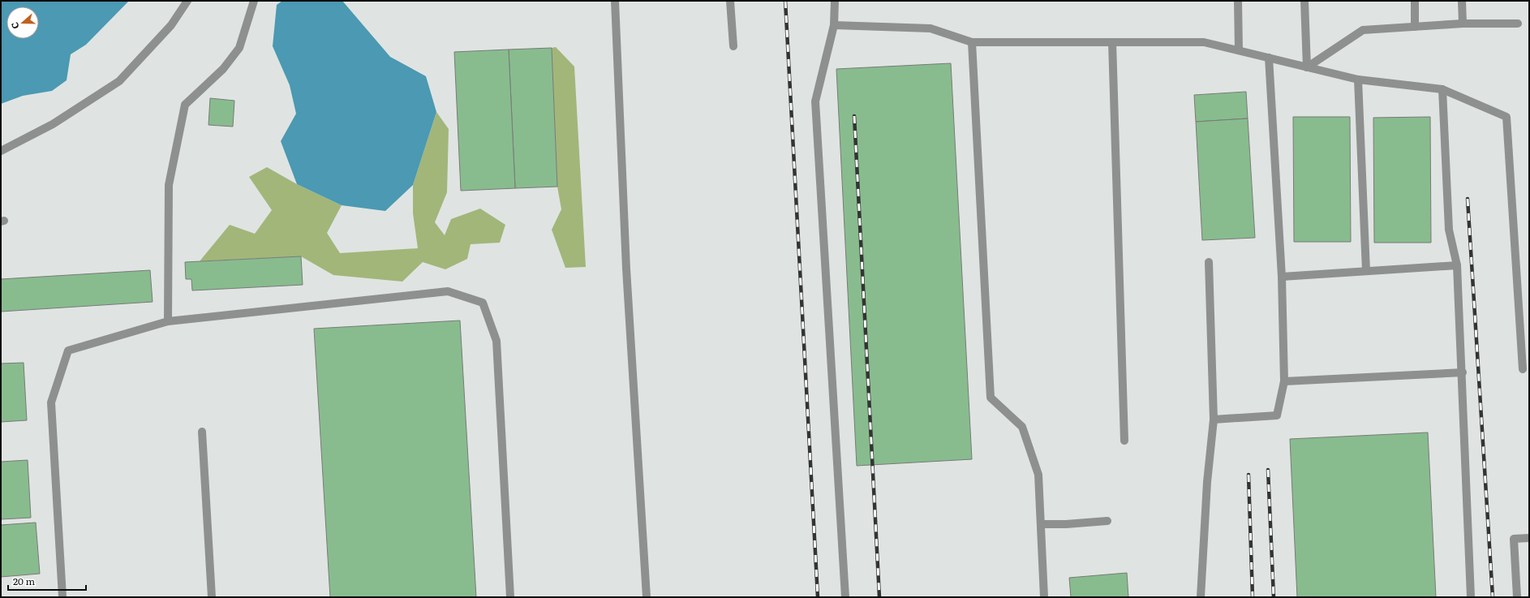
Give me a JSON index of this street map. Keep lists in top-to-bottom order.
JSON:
{
  "scale_bar": "20 m",
  "north": "left"
}
